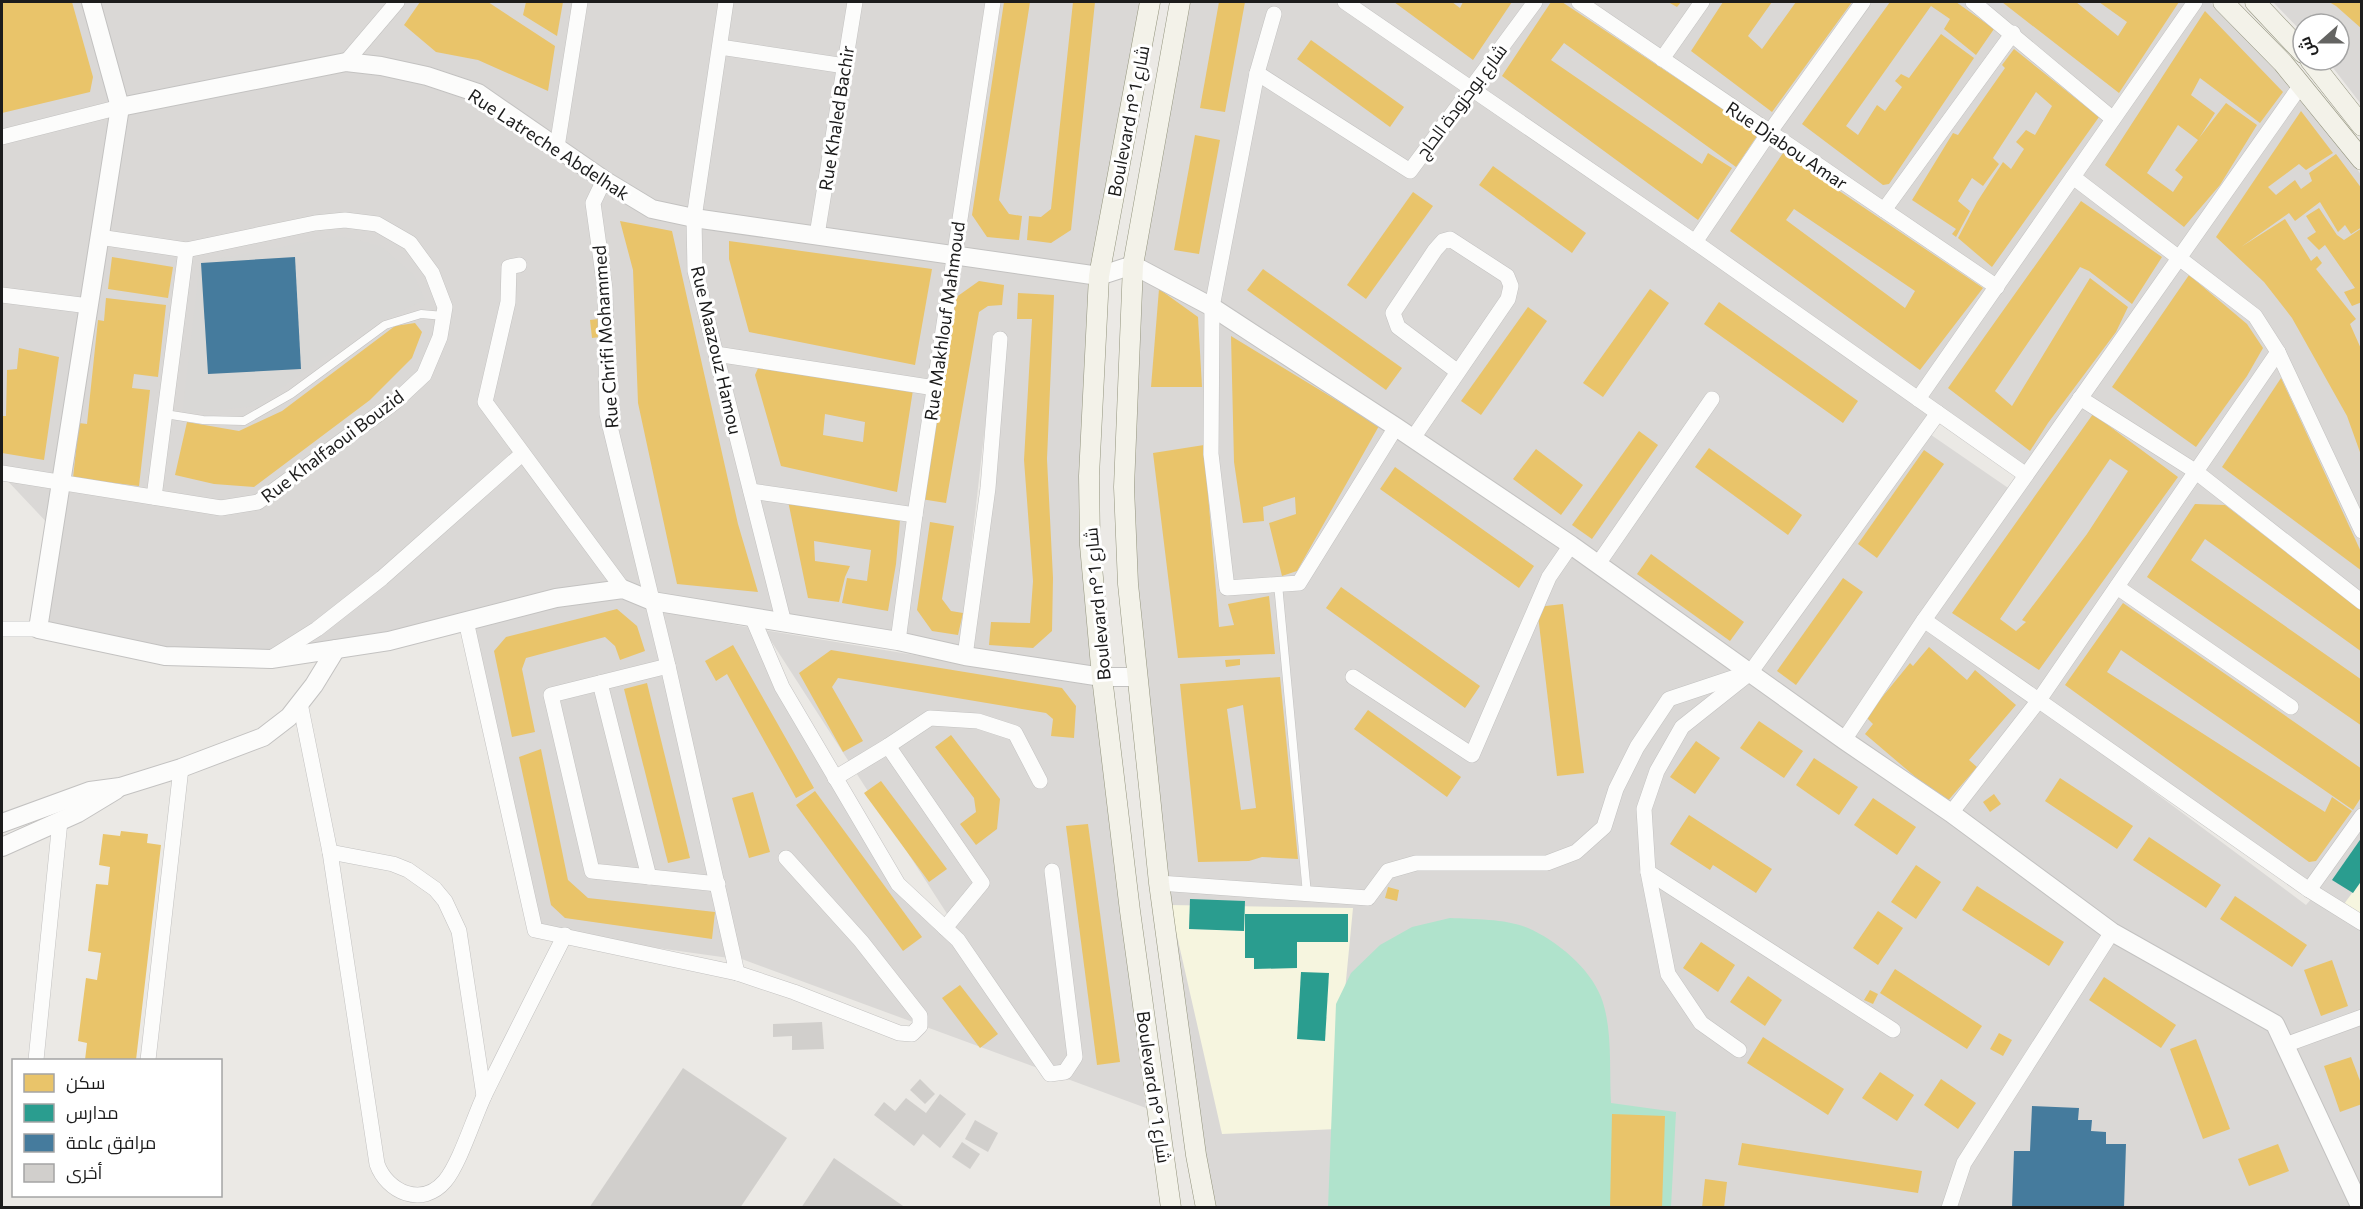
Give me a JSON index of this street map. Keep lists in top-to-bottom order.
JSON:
{
  "streets": {
    "main road": ["Boulevard n° شارع 1"],
    "street": [
      "شارع بوحزودة الحاج",
      "Rue Khaled Bachir",
      "Rue Latreche Abdelhak",
      "Rue Djabou Amar",
      "Rue Makhlouf Mahmoud",
      "Rue Chrifi Mohammed",
      "Rue Maazouz Hamou",
      "Rue Khalfaoui Bouzid"
    ]
  },
  "crossings": [
    ["Rue Khaled Bachir", "Rue Latreche Abdelhak"],
    ["Boulevard n° شارع 1", "Rue Latreche Abdelhak"],
    ["Rue Latreche Abdelhak", "Rue Makhlouf Mahmoud"],
    ["Rue Latreche Abdelhak", "Rue Chrifi Mohammed"],
    ["Rue Latreche Abdelhak", "Rue Maazouz Hamou"]
  ],
  "legend": [
    "سكن",
    "مدارس",
    "مرافق عامة",
    "أخرى"
  ],
  "north": "left"
}
